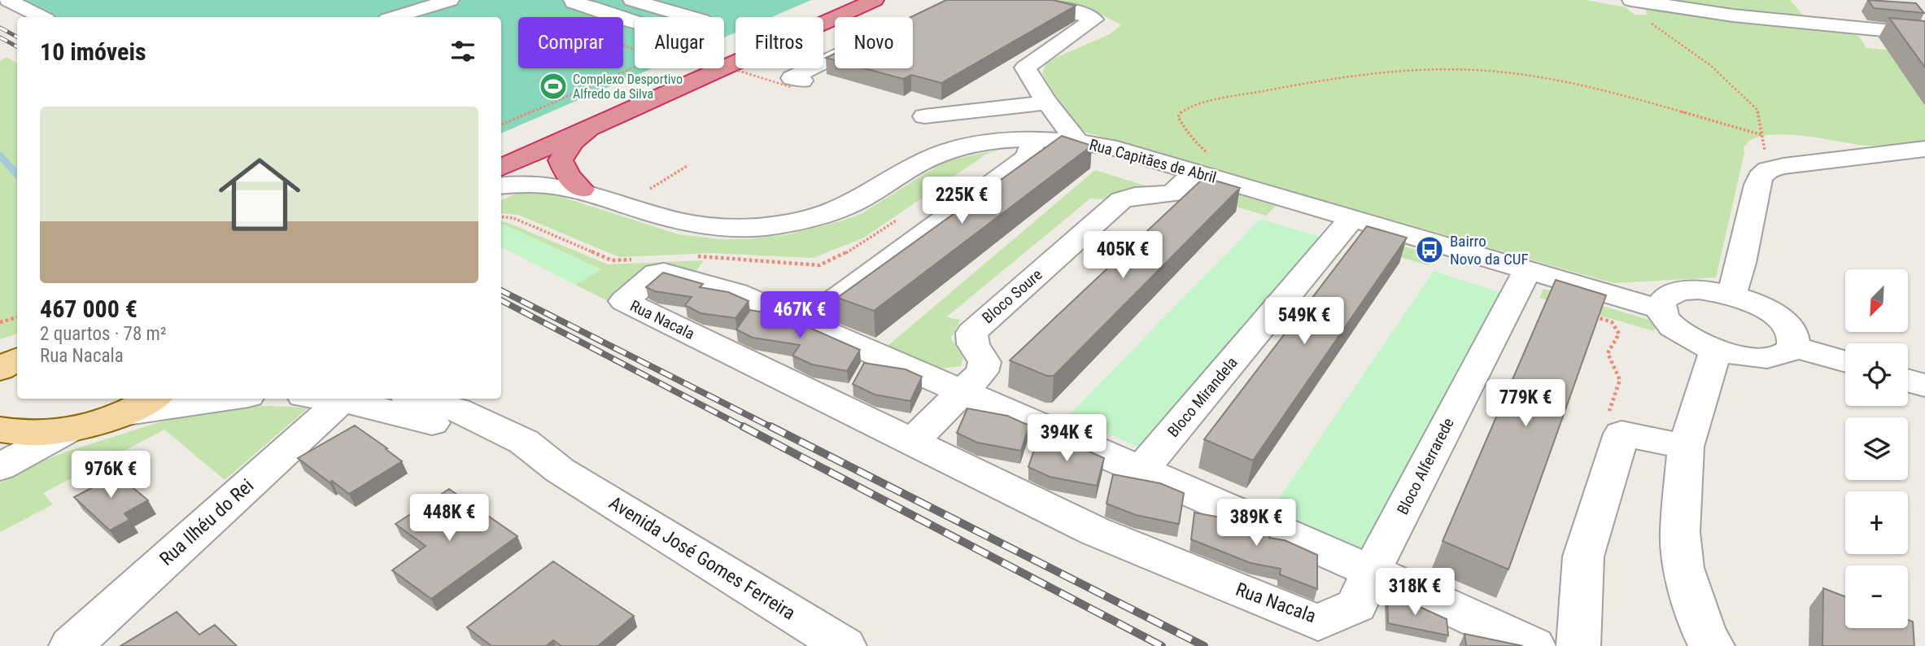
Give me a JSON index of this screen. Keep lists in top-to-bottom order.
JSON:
{
  "streets": {
    "street": [
      "Rua Capitães de Abril",
      "Bloco Soure",
      "Rua Nacala",
      "Bloco Mirandela",
      "Bloco Alferrarede",
      "Rua Ilhéu do Rei",
      "Avenida José Gomes Ferreira"
    ]
  },
  "crossings": [
    ["Rua Capitães de Abril", "Bloco Soure"],
    ["Rua Capitães de Abril", "Bloco Mirandela"],
    ["Rua Capitães de Abril", "Bloco Alferrarede"],
    ["Bloco Soure", "Rua Nacala"],
    ["Rua Nacala", "Bloco Mirandela"],
    ["Rua Nacala", "Bloco Alferrarede"],
    ["Rua Ilhéu do Rei", "Avenida José Gomes Ferreira"]
  ],
  "places": {
    "sports": ["Complexo Desportivo Alfredo da Silva"],
    "bus stop": ["Bairro Novo da CUF"]
  },
  "north": "bottom left",
  "page": {
    "chip": [
      "Comprar",
      "Alugar",
      "Filtros",
      "Novo"
    ],
    "heading": "10 imóveis",
    "list": [
      {
        "name": "467 000 €",
        "note": "2 quartos · 78 m² · Rua Nacala"
      }
    ],
    "price": [
      "225K €",
      "405K €",
      "467K €",
      "549K €",
      "779K €",
      "394K €",
      "976K €",
      "448K €",
      "389K €",
      "318K €"
    ],
    "map_buttons": ["+", "−"]
  }
}
